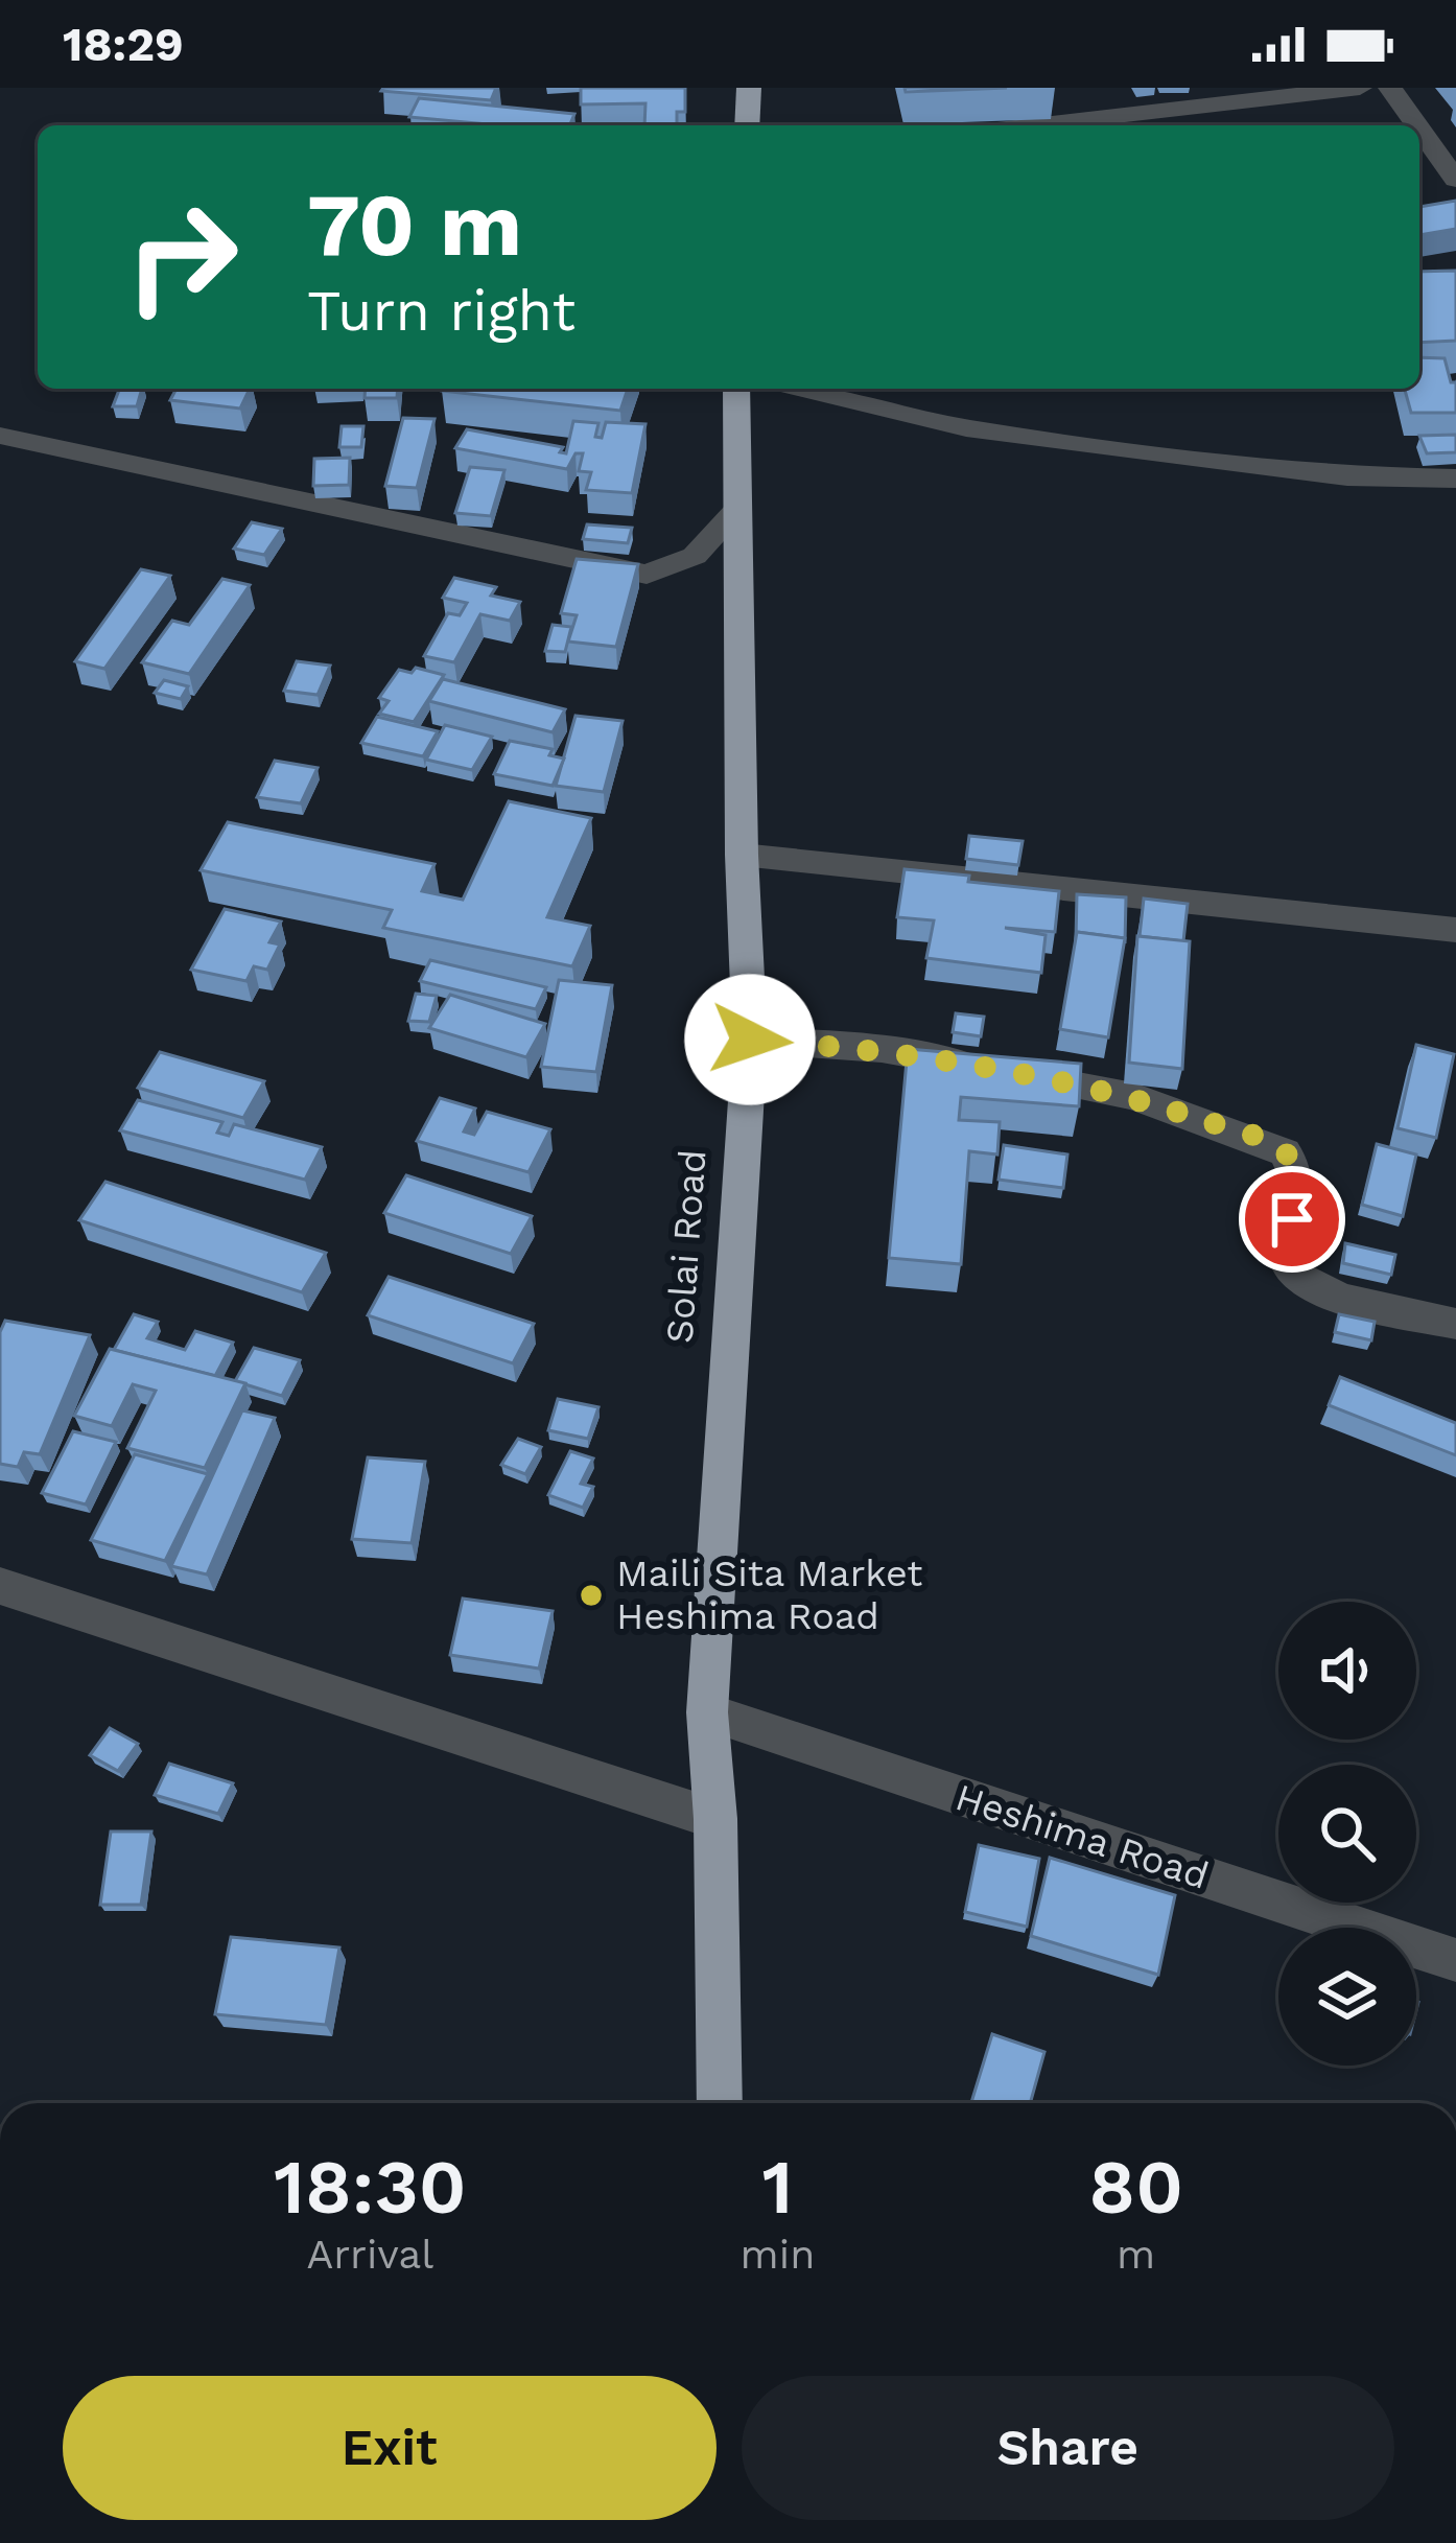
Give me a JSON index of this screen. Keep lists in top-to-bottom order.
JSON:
{
  "streets": {
    "highway": ["Solai Road"],
    "street": ["Heshima Road"]
  },
  "crossings": [
    ["Solai Road", "Heshima Road"]
  ],
  "places": ["Maili Sita Market Heshima Road"],
  "page": {
    "status": "18:29",
    "turn": ["70 m", "Turn right"],
    "eta": [
      "18:30",
      "Arrival",
      "1",
      "min",
      "80",
      "m"
    ],
    "buttons": ["Exit", "Share"]
  }
}
